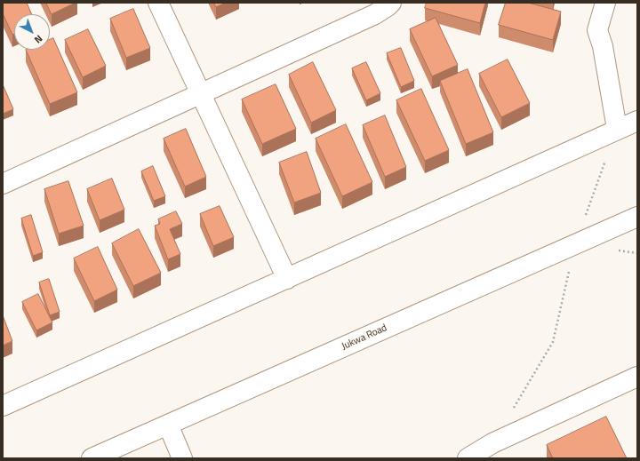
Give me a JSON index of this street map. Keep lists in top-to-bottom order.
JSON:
{
  "streets": {
    "street": ["Jukwa Road"]
  },
  "north": "bottom right"
}
